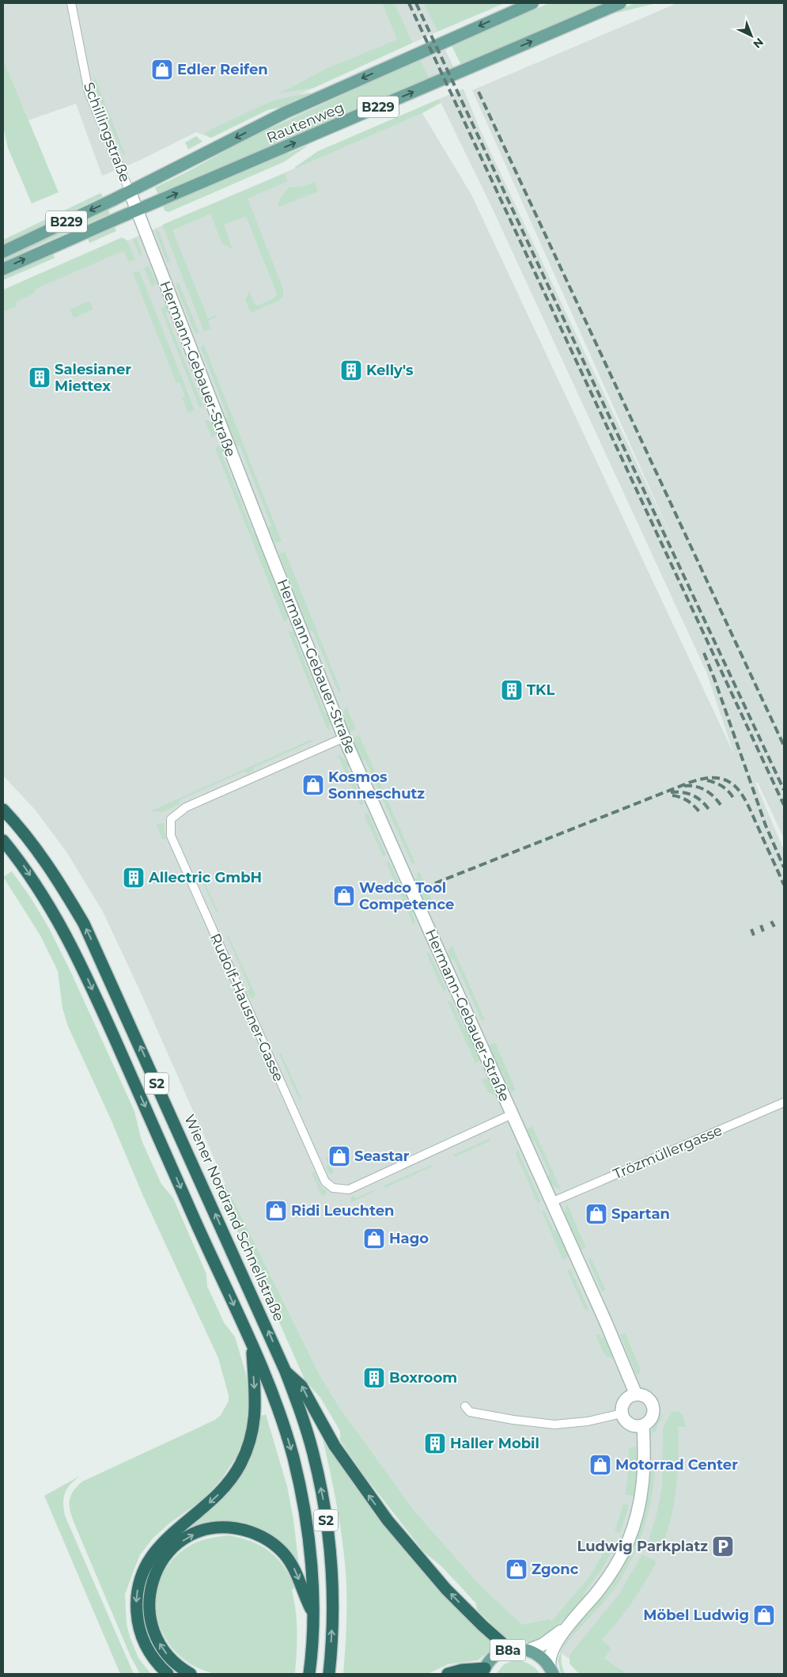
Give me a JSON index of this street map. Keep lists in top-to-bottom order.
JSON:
{
  "streets": {
    "highway": ["S2", "Wiener Nordrand Schnellstraße"],
    "main road": ["B229", "Rautenweg", "B8a"],
    "street": [
      "Schillingstraße",
      "Hermann-Gebauer-Straße",
      "Rudolf-Hausner-Gasse",
      "Trözmüllergasse"
    ]
  },
  "crossings": [
    ["Rautenweg", "Schillingstraße"],
    ["Rautenweg", "Hermann-Gebauer-Straße"],
    ["Schillingstraße", "Hermann-Gebauer-Straße"],
    ["Hermann-Gebauer-Straße", "Rudolf-Hausner-Gasse"],
    ["Hermann-Gebauer-Straße", "Trözmüllergasse"]
  ],
  "places": {
    "shop": [
      "Edler Reifen",
      "Kosmos Sonneschutz",
      "Wedco Tool Competence",
      "Seastar",
      "Ridi Leuchten",
      "Spartan",
      "Hago",
      "Motorrad Center",
      "Zgonc",
      "Möbel Ludwig"
    ],
    "building": [
      "Kelly's",
      "Salesianer Miettex",
      "TKL",
      "Allectric GmbH",
      "Boxroom",
      "Haller Mobil"
    ],
    "parking": ["Ludwig Parkplatz"]
  },
  "north": "bottom right"
}
